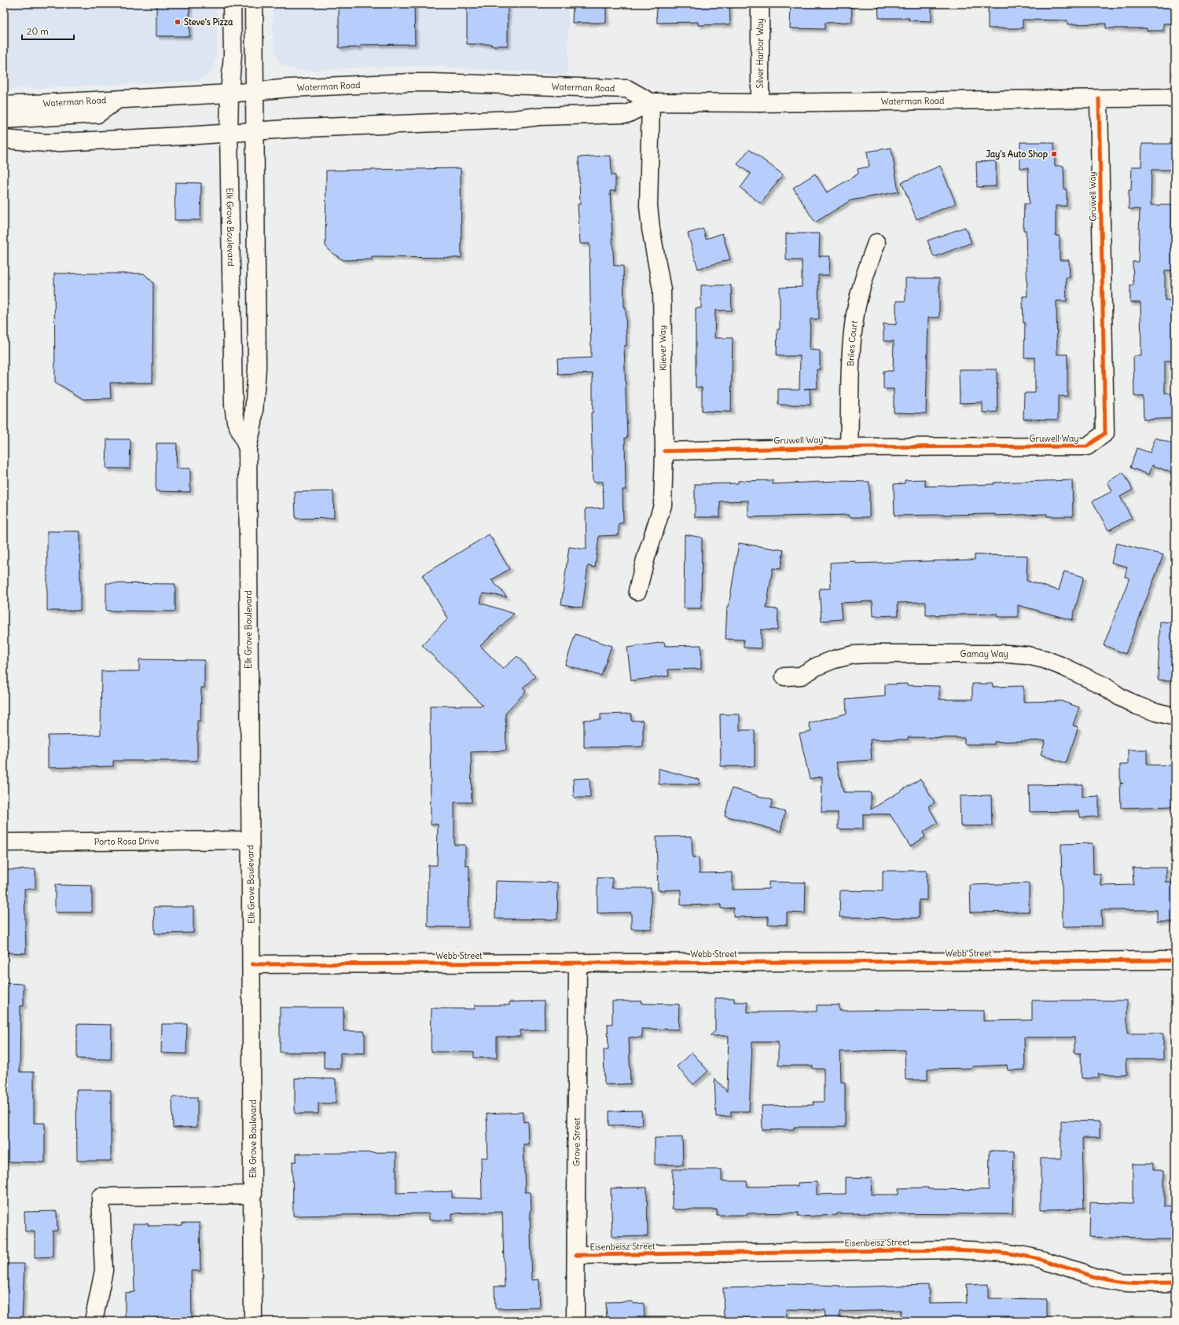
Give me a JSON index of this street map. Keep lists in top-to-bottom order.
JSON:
{
  "streets": {
    "street": [
      "Silver Harbor Way",
      "Waterman Road",
      "Gruwell Way",
      "Elk Grove Boulevard",
      "Briles Court",
      "Kliever Way",
      "Gamay Way",
      "Porto Rosa Drive",
      "Webb Street",
      "Grove Street",
      "Eisenbeisz Street"
    ]
  },
  "crossings": [
    ["Silver Harbor Way", "Waterman Road"],
    ["Waterman Road", "Gruwell Way"],
    ["Waterman Road", "Elk Grove Boulevard"],
    ["Waterman Road", "Kliever Way"],
    ["Gruwell Way", "Briles Court"],
    ["Gruwell Way", "Kliever Way"],
    ["Elk Grove Boulevard", "Porto Rosa Drive"],
    ["Elk Grove Boulevard", "Webb Street"],
    ["Webb Street", "Grove Street"],
    ["Grove Street", "Eisenbeisz Street"]
  ],
  "places": ["Steve's Pizza", "Jay’s Auto Shop"],
  "scale_bar": "20 m"
}
